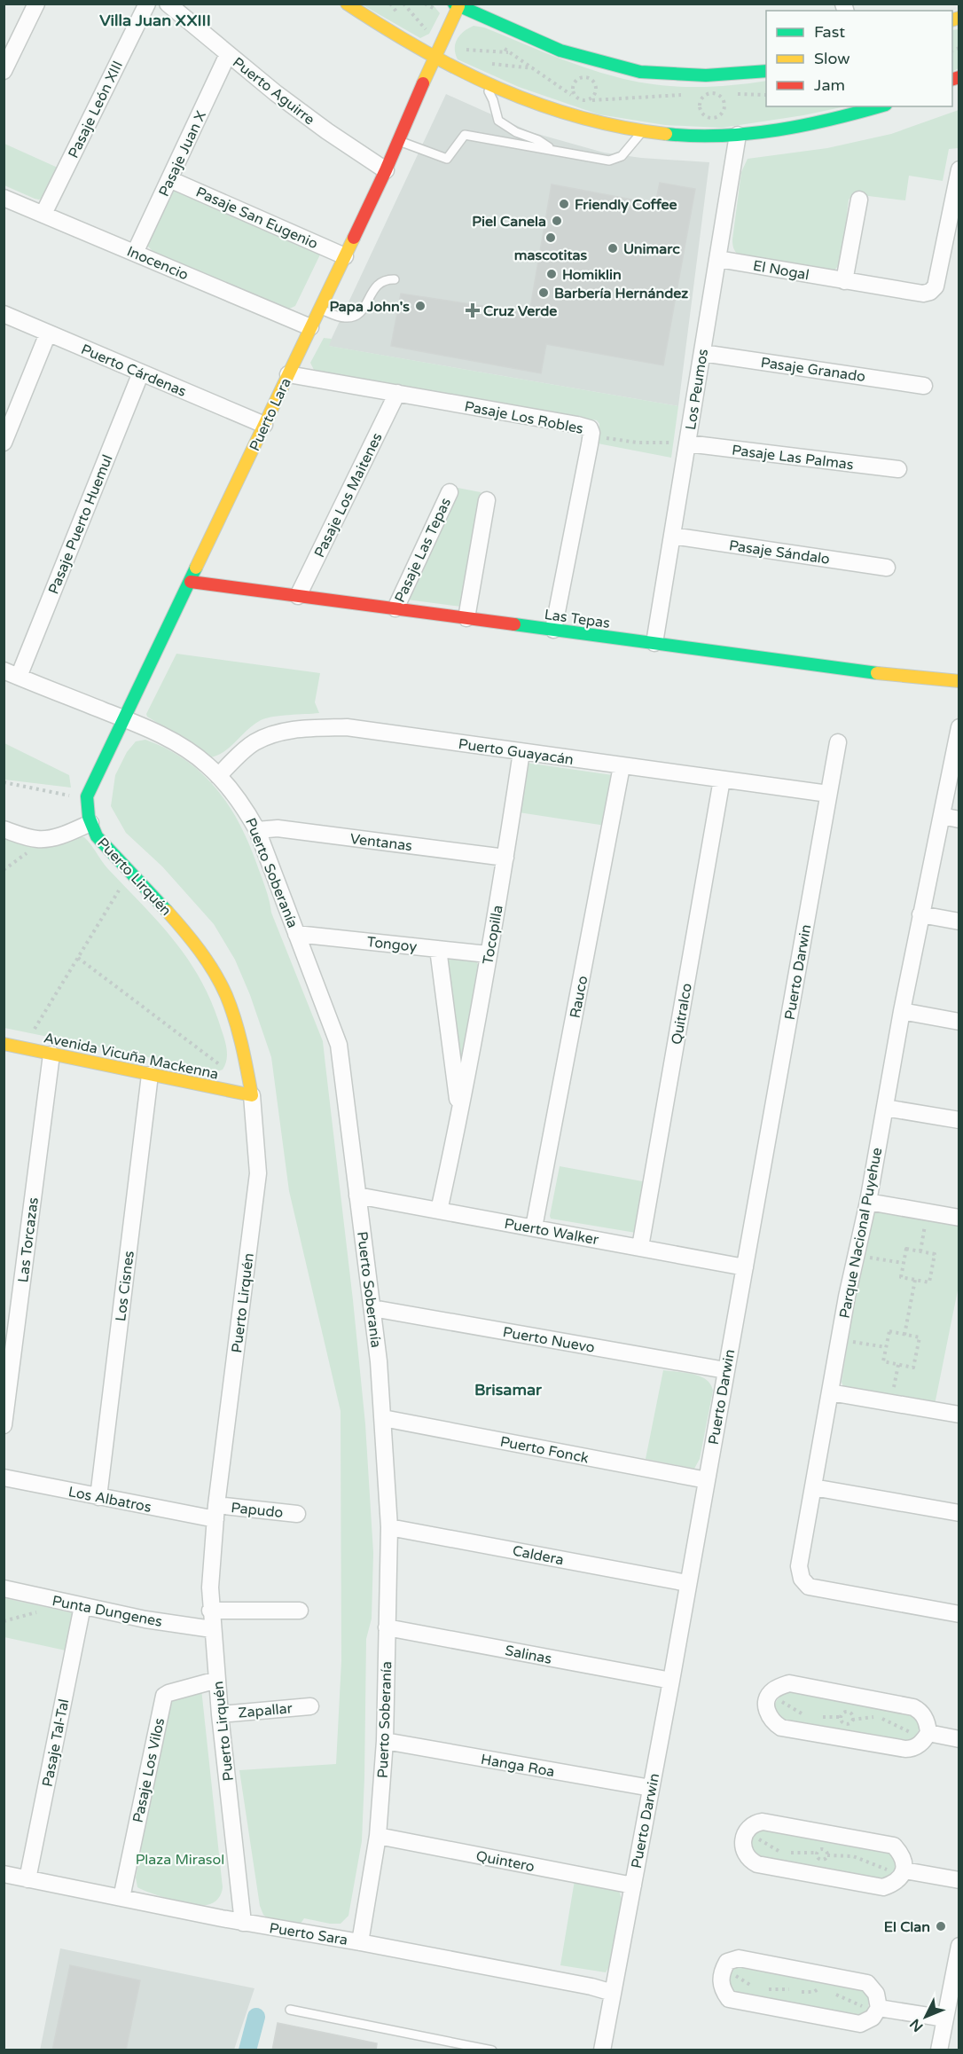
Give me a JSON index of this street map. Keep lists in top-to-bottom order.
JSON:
{
  "streets": {
    "street": [
      "Puerto Aguirre",
      "Pasaje León XIII",
      "Pasaje Juan X",
      "Pasaje San Eugenio",
      "Inocencio",
      "El Nogal",
      "Pasaje Granado",
      "Puerto Cárdenas",
      "Los Peumos",
      "Puerto Lara",
      "Pasaje Los Robles",
      "Pasaje Las Palmas",
      "Pasaje Los Maitenes",
      "Pasaje Puerto Huemul",
      "Pasaje Las Tepas",
      "Pasaje Sándalo",
      "Las Tepas",
      "Puerto Guayacán",
      "Ventanas",
      "Puerto Soberanía",
      "Puerto Lirquén",
      "Tocopilla",
      "Tongoy",
      "Puerto Darwin",
      "Rauco",
      "Quitralco",
      "Avenida Vicuña Mackenna",
      "Puerto Walker",
      "Parque Nacional Puyehue",
      "Las Torcazas",
      "Los Cisnes",
      "Puerto Nuevo",
      "Puerto Fonck",
      "Los Albatros",
      "Papudo",
      "Caldera",
      "Punta Dungenes",
      "Salinas",
      "Zapallar",
      "Pasaje Tal-Tal",
      "Hanga Roa",
      "Pasaje Los Vilos",
      "Quintero",
      "Puerto Sara"
    ]
  },
  "crossings": [
    ["Puerto Aguirre", "Pasaje Juan X"],
    ["Puerto Aguirre", "Puerto Lara"],
    ["Pasaje León XIII", "Inocencio"],
    ["Pasaje Juan X", "Pasaje San Eugenio"],
    ["Pasaje Juan X", "Inocencio"],
    ["Pasaje San Eugenio", "Puerto Lara"],
    ["Inocencio", "Puerto Lara"],
    ["El Nogal", "Los Peumos"],
    ["Pasaje Granado", "Los Peumos"],
    ["Puerto Cárdenas", "Puerto Lara"],
    ["Puerto Cárdenas", "Pasaje Puerto Huemul"],
    ["Los Peumos", "Pasaje Las Palmas"],
    ["Los Peumos", "Pasaje Sándalo"],
    ["Los Peumos", "Las Tepas"],
    ["Puerto Lara", "Pasaje Los Robles"],
    ["Puerto Lara", "Las Tepas"],
    ["Puerto Lara", "Puerto Soberanía"],
    ["Puerto Lara", "Puerto Lirquén"],
    ["Pasaje Los Robles", "Pasaje Los Maitenes"],
    ["Pasaje Los Robles", "Las Tepas"],
    ["Pasaje Los Maitenes", "Las Tepas"],
    ["Pasaje Puerto Huemul", "Puerto Soberanía"],
    ["Pasaje Las Tepas", "Las Tepas"],
    ["Puerto Guayacán", "Puerto Soberanía"],
    ["Puerto Guayacán", "Tocopilla"],
    ["Puerto Guayacán", "Puerto Darwin"],
    ["Puerto Guayacán", "Rauco"],
    ["Puerto Guayacán", "Quitralco"],
    ["Ventanas", "Puerto Soberanía"],
    ["Ventanas", "Tocopilla"],
    ["Puerto Soberanía", "Tongoy"],
    ["Puerto Soberanía", "Puerto Walker"],
    ["Puerto Soberanía", "Puerto Nuevo"],
    ["Puerto Soberanía", "Puerto Fonck"],
    ["Puerto Soberanía", "Caldera"],
    ["Puerto Soberanía", "Salinas"],
    ["Puerto Soberanía", "Hanga Roa"],
    ["Puerto Soberanía", "Quintero"],
    ["Puerto Soberanía", "Puerto Sara"],
    ["Puerto Lirquén", "Avenida Vicuña Mackenna"],
    ["Puerto Lirquén", "Los Albatros"],
    ["Puerto Lirquén", "Papudo"],
    ["Puerto Lirquén", "Punta Dungenes"],
    ["Puerto Lirquén", "Zapallar"],
    ["Puerto Lirquén", "Pasaje Los Vilos"],
    ["Puerto Lirquén", "Puerto Sara"],
    ["Tocopilla", "Tongoy"],
    ["Tocopilla", "Puerto Walker"],
    ["Puerto Darwin", "Puerto Walker"],
    ["Puerto Darwin", "Puerto Nuevo"],
    ["Puerto Darwin", "Puerto Fonck"],
    ["Puerto Darwin", "Caldera"],
    ["Puerto Darwin", "Salinas"],
    ["Puerto Darwin", "Hanga Roa"],
    ["Puerto Darwin", "Quintero"],
    ["Puerto Darwin", "Puerto Sara"],
    ["Rauco", "Puerto Walker"],
    ["Quitralco", "Puerto Walker"],
    ["Avenida Vicuña Mackenna", "Las Torcazas"],
    ["Avenida Vicuña Mackenna", "Los Cisnes"],
    ["Los Cisnes", "Los Albatros"],
    ["Los Albatros", "Papudo"],
    ["Punta Dungenes", "Pasaje Tal-Tal"],
    ["Pasaje Tal-Tal", "Puerto Sara"],
    ["Pasaje Los Vilos", "Puerto Sara"]
  ],
  "districts": ["Villa Juan XXIII", "Brisamar"],
  "parks": ["Plaza Mirasol"],
  "places": {
    "other": [
      "Friendly Coffee",
      "Piel Canela",
      "mascotitas",
      "Unimarc",
      "Homiklin",
      "Barbería Hernández",
      "Papa John's",
      "El Clan"
    ],
    "health": ["Cruz Verde"]
  },
  "legend": ["Fast", "Slow", "Jam"],
  "north": "bottom left"
}
